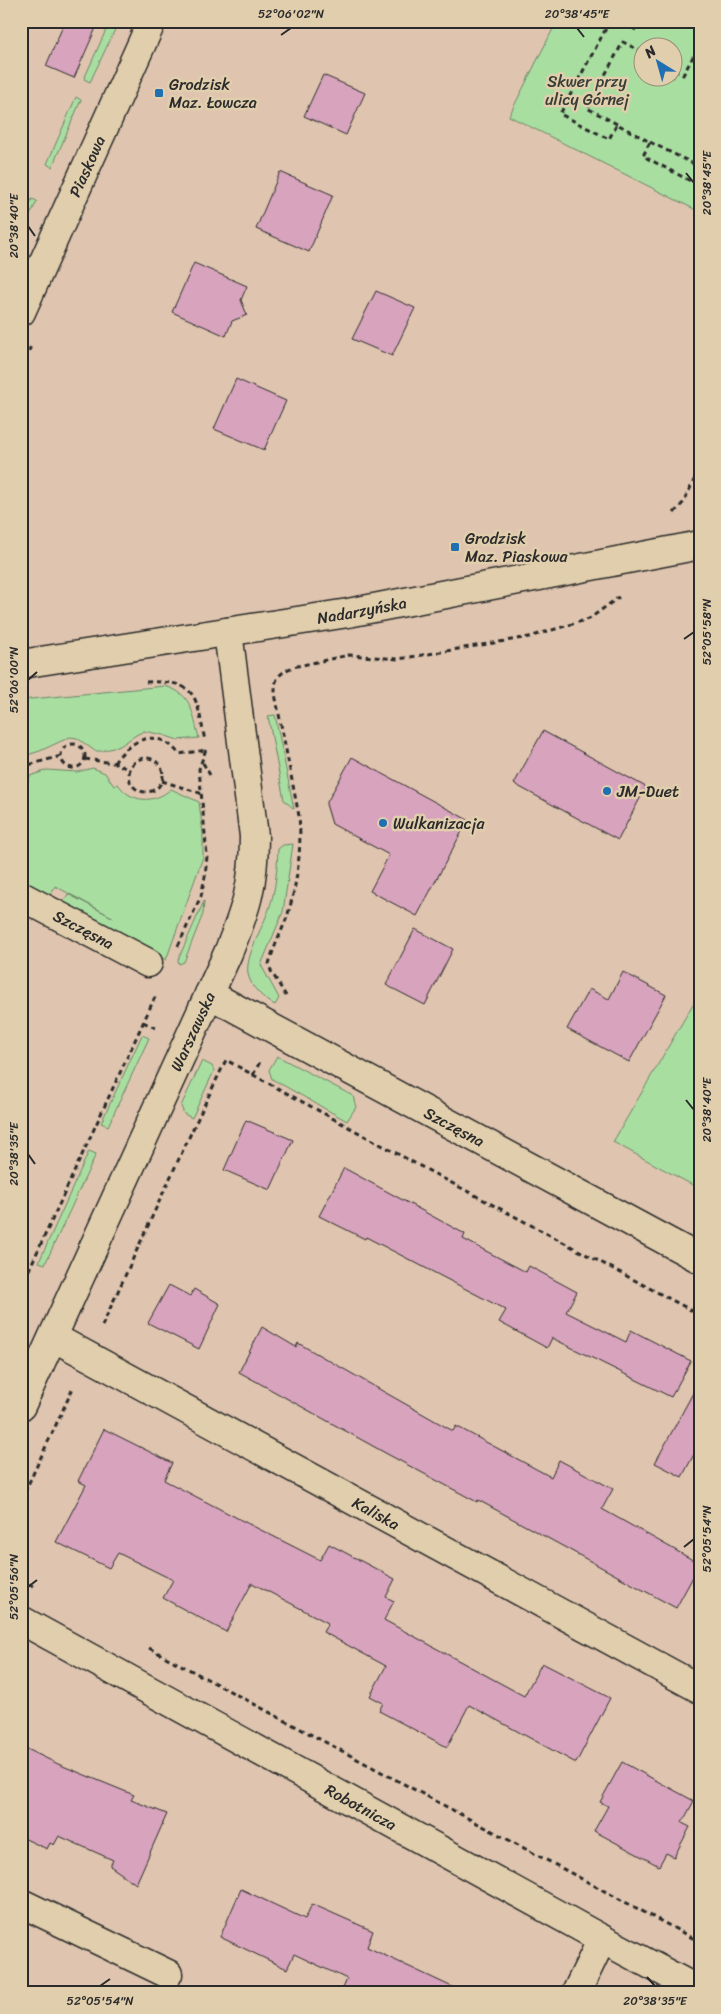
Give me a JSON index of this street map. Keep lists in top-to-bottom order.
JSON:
{
  "streets": {
    "street": [
      "Piaskowa",
      "Nadarzyńska",
      "Szczęsna",
      "Warszawska",
      "Kaliska",
      "Robotnicza"
    ]
  },
  "crossings": [
    ["Nadarzyńska", "Warszawska"],
    ["Szczęsna", "Warszawska"],
    ["Warszawska", "Kaliska"]
  ],
  "parks": ["Skwer przy ulicy Górnej"],
  "places": {
    "transit": ["Grodzisk Maz. Łowcza", "Grodzisk Maz. Piaskowa"],
    "other": ["JM-Duet", "Wulkanizacja"]
  },
  "north": "top left",
  "coordinates": [
    "52°06'02\"N",
    "20°38'45\"E",
    "20°38'40\"E",
    "52°05'58\"N",
    "52°06'00\"N",
    "20°38'35\"E",
    "52°05'54\"N",
    "52°05'56\"N"
  ]
}
